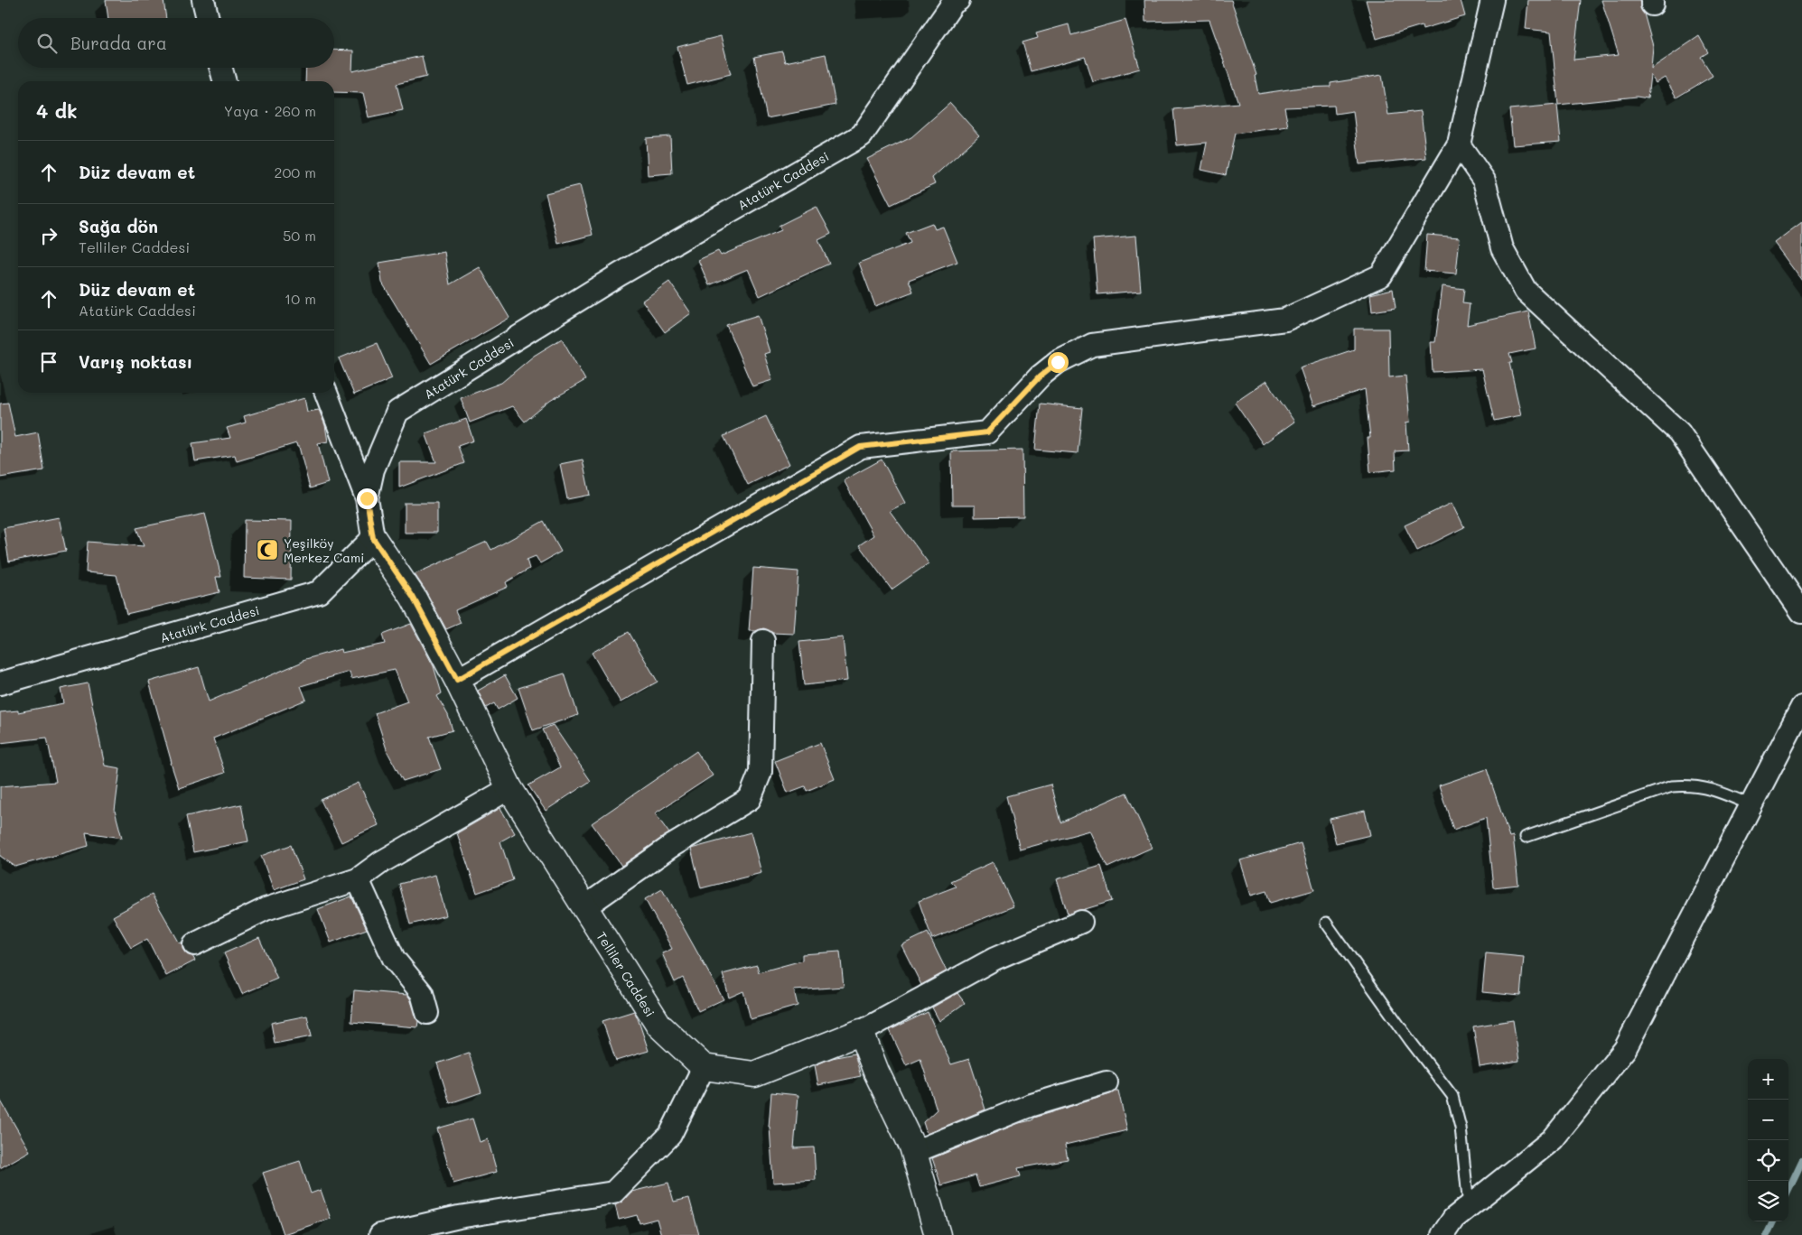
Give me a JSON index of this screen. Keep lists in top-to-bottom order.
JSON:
{
  "streets": {
    "street": ["Atatürk Caddesi", "Telliler Caddesi"]
  },
  "crossings": [
    ["Atatürk Caddesi", "Telliler Caddesi"]
  ],
  "places": {
    "mosque": ["Yeşilköy Merkez Cami"]
  },
  "page": {
    "search": "Burada ara",
    "heading": ["4 dk", "Yaya · 260 m"],
    "list": [
      ["Düz devam et", "200 m"],
      ["Sağa dön", "Telliler Caddesi", "50 m"],
      ["Düz devam et", "Atatürk Caddesi", "10 m"],
      "Varış noktası"
    ],
    "map_buttons": ["+", "−"]
  }
}
